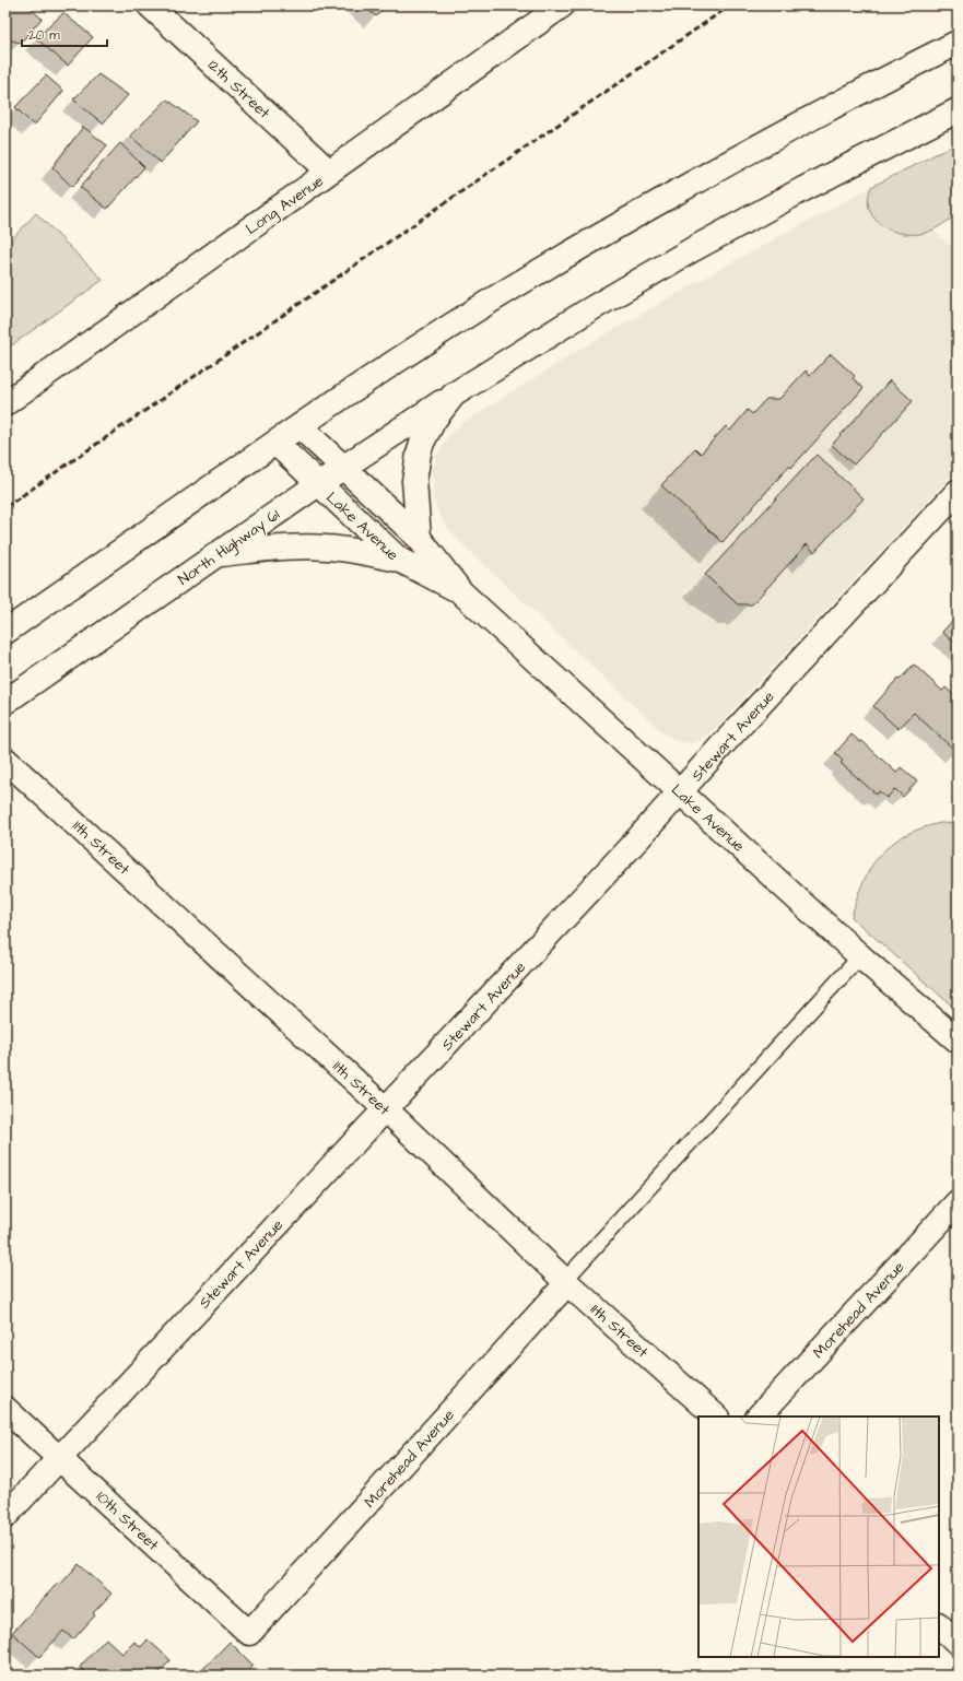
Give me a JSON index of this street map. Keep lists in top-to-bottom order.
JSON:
{
  "streets": {
    "street": [
      "12th Street",
      "Long Avenue",
      "Lake Avenue",
      "North Highway 61",
      "Stewart Avenue",
      "11th Street",
      "Morehead Avenue",
      "10th Street"
    ]
  },
  "crossings": [
    ["12th Street", "Long Avenue"],
    ["Lake Avenue", "North Highway 61"],
    ["Lake Avenue", "Stewart Avenue"],
    ["Stewart Avenue", "11th Street"],
    ["Stewart Avenue", "10th Street"],
    ["11th Street", "Morehead Avenue"],
    ["Morehead Avenue", "10th Street"]
  ],
  "scale_bar": "20 m"
}
